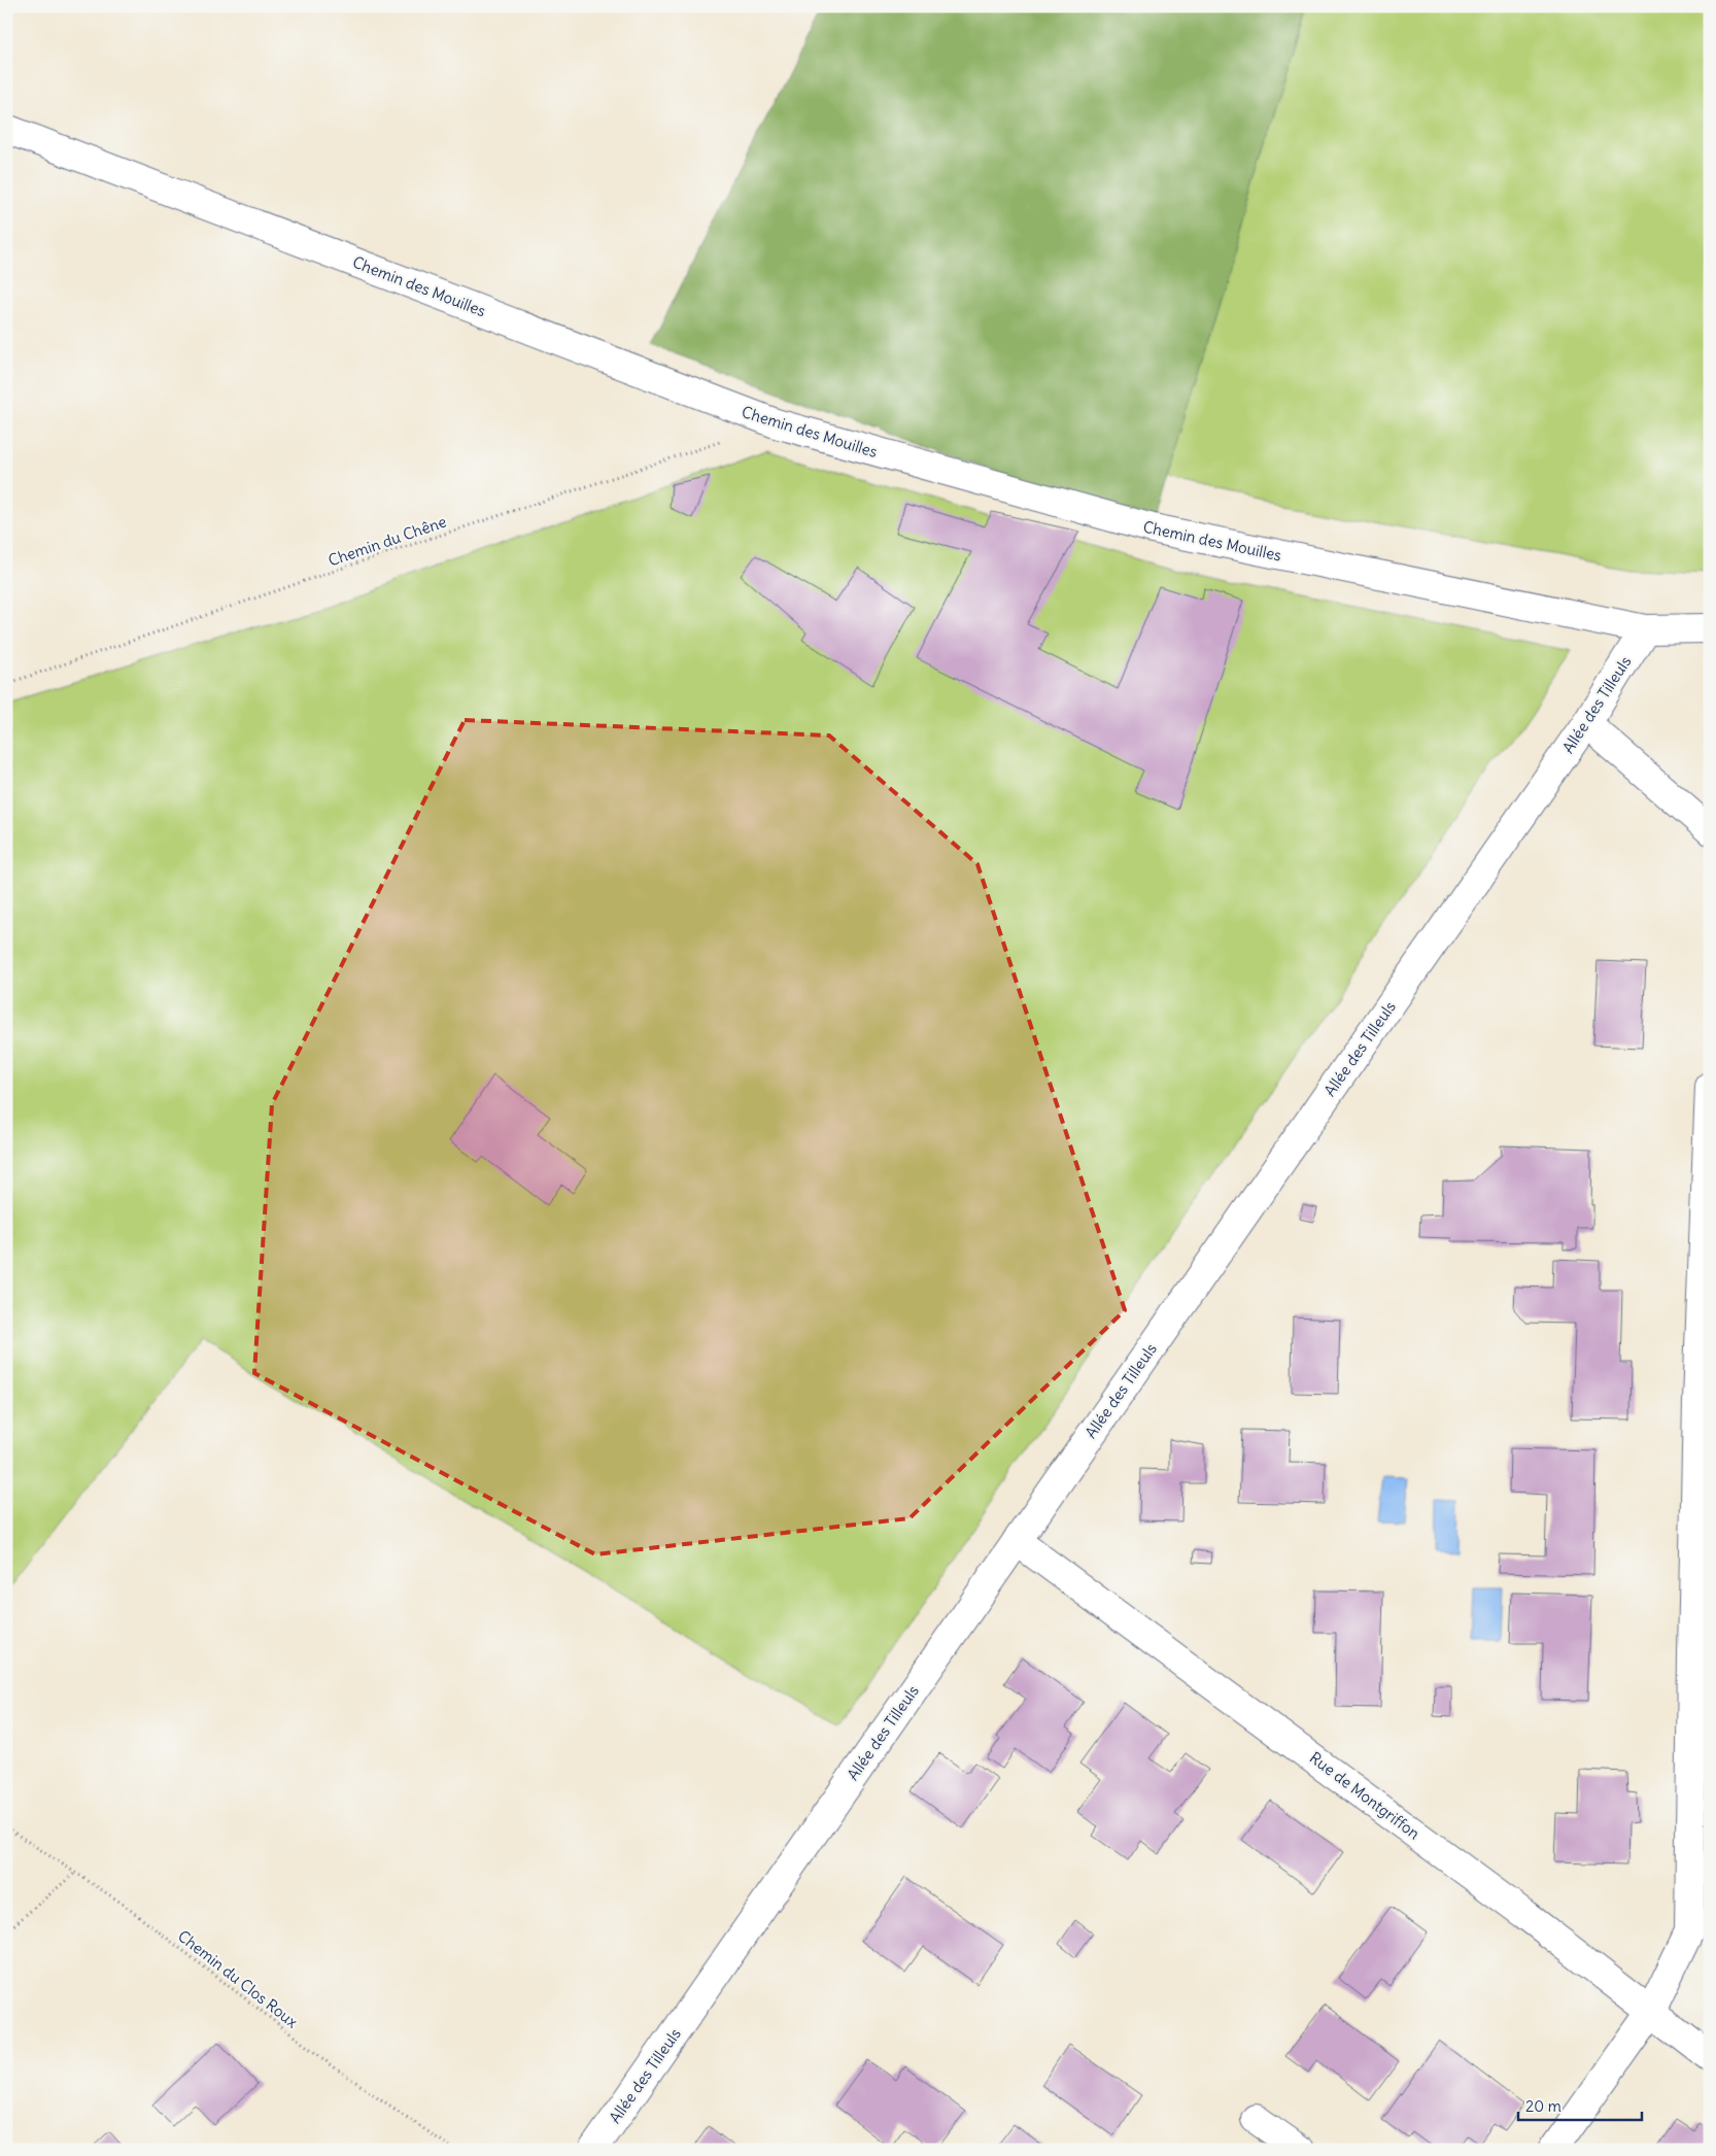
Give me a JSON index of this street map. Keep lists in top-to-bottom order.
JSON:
{
  "streets": {
    "street": ["Chemin des Mouilles", "Allée des Tilleuls", "Rue de Montgriffon"],
    "path": ["Chemin du Chêne", "Chemin du Clos Roux"]
  },
  "crossings": [
    ["Chemin des Mouilles", "Chemin du Chêne"],
    ["Chemin des Mouilles", "Allée des Tilleuls"],
    ["Allée des Tilleuls", "Rue de Montgriffon"]
  ],
  "scale_bar": "20 m"
}
